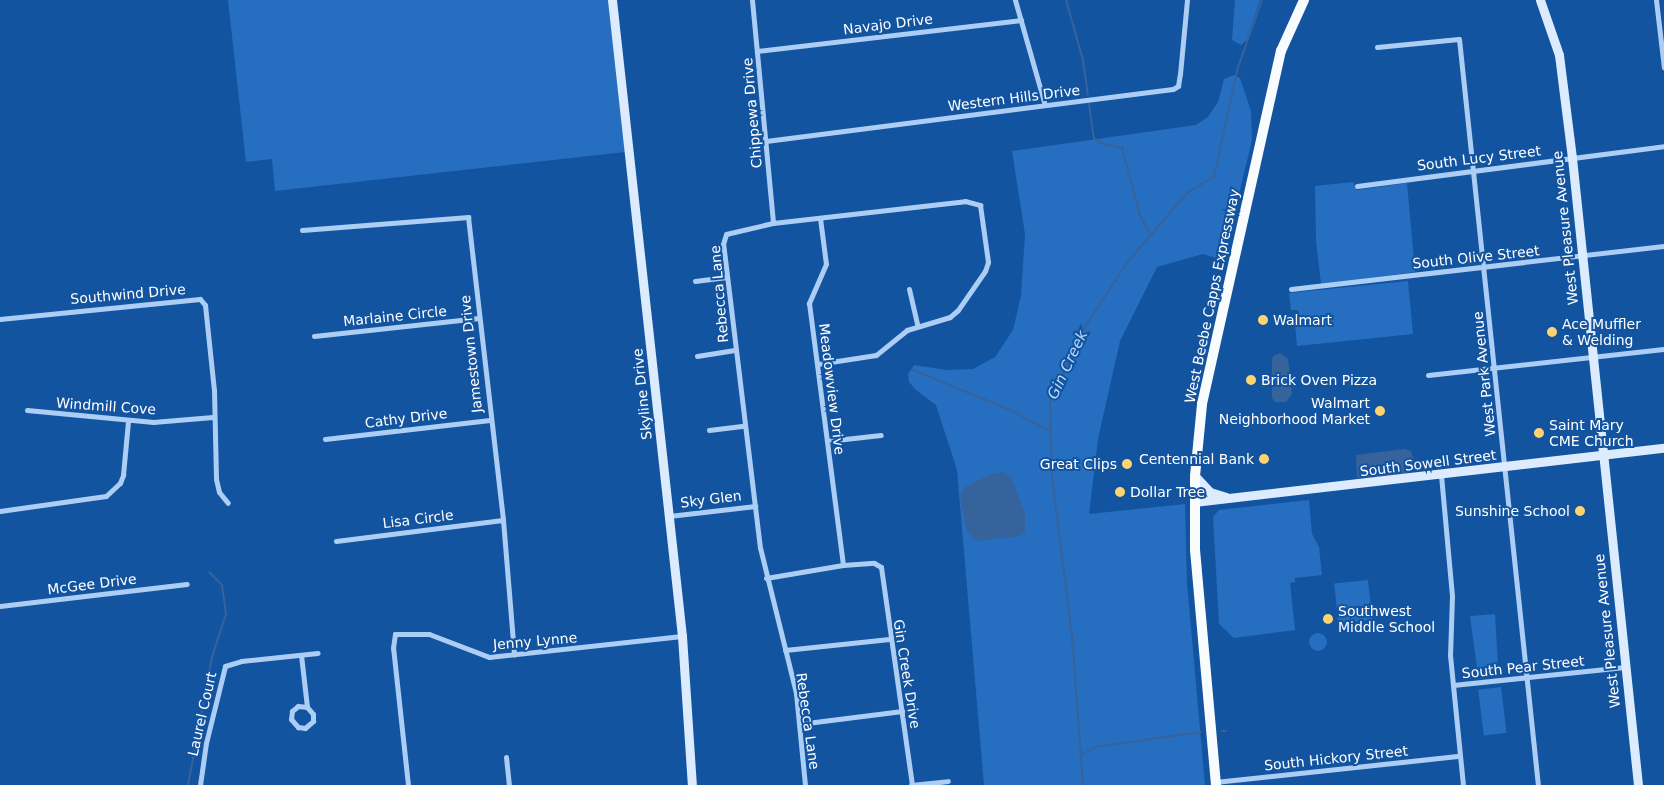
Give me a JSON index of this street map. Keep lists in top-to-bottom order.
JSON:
{
  "streets": {
    "main road": ["West Beebe Capps Expressway"],
    "street": [
      "Navajo Drive",
      "Western Hills Drive",
      "Chippewa Drive",
      "South Lucy Street",
      "West Pleasure Avenue",
      "South Olive Street",
      "Southwind Drive",
      "Rebecca Lane",
      "Marlaine Circle",
      "Jamestown Drive",
      "West Park Avenue",
      "Meadowview Drive",
      "Skyline Drive",
      "Windmill Cove",
      "Cathy Drive",
      "South Sowell Street",
      "Sky Glen",
      "Lisa Circle",
      "McGee Drive",
      "Jenny Lynne",
      "South Pear Street",
      "Gin Creek Drive",
      "Laurel Court",
      "South Hickory Street"
    ]
  },
  "crossings": [
    ["Navajo Drive", "Chippewa Drive"],
    ["Western Hills Drive", "Chippewa Drive"],
    ["Chippewa Drive", "Rebecca Lane"],
    ["South Lucy Street", "West Pleasure Avenue"],
    ["South Lucy Street", "West Park Avenue"],
    ["West Pleasure Avenue", "South Olive Street"],
    ["West Pleasure Avenue", "South Sowell Street"],
    ["West Pleasure Avenue", "South Pear Street"],
    ["South Olive Street", "West Park Avenue"],
    ["Southwind Drive", "Windmill Cove"],
    ["Rebecca Lane", "Meadowview Drive"],
    ["Rebecca Lane", "Sky Glen"],
    ["West Beebe Capps Expressway", "South Sowell Street"],
    ["West Beebe Capps Expressway", "South Hickory Street"],
    ["Marlaine Circle", "Jamestown Drive"],
    ["Jamestown Drive", "Cathy Drive"],
    ["Jamestown Drive", "Lisa Circle"],
    ["Jamestown Drive", "Jenny Lynne"],
    ["West Park Avenue", "South Sowell Street"],
    ["West Park Avenue", "South Pear Street"],
    ["Meadowview Drive", "Gin Creek Drive"],
    ["Skyline Drive", "Sky Glen"],
    ["Skyline Drive", "Jenny Lynne"]
  ],
  "water": ["Gin Creek"],
  "places": [
    "Walmart",
    "Ace Muffler & Welding",
    "Brick Oven Pizza",
    "Walmart Neighborhood Market",
    "Saint Mary CME Church",
    "Centennial Bank",
    "Great Clips",
    "Dollar Tree",
    "Sunshine School",
    "Southwest Middle School"
  ]
}
